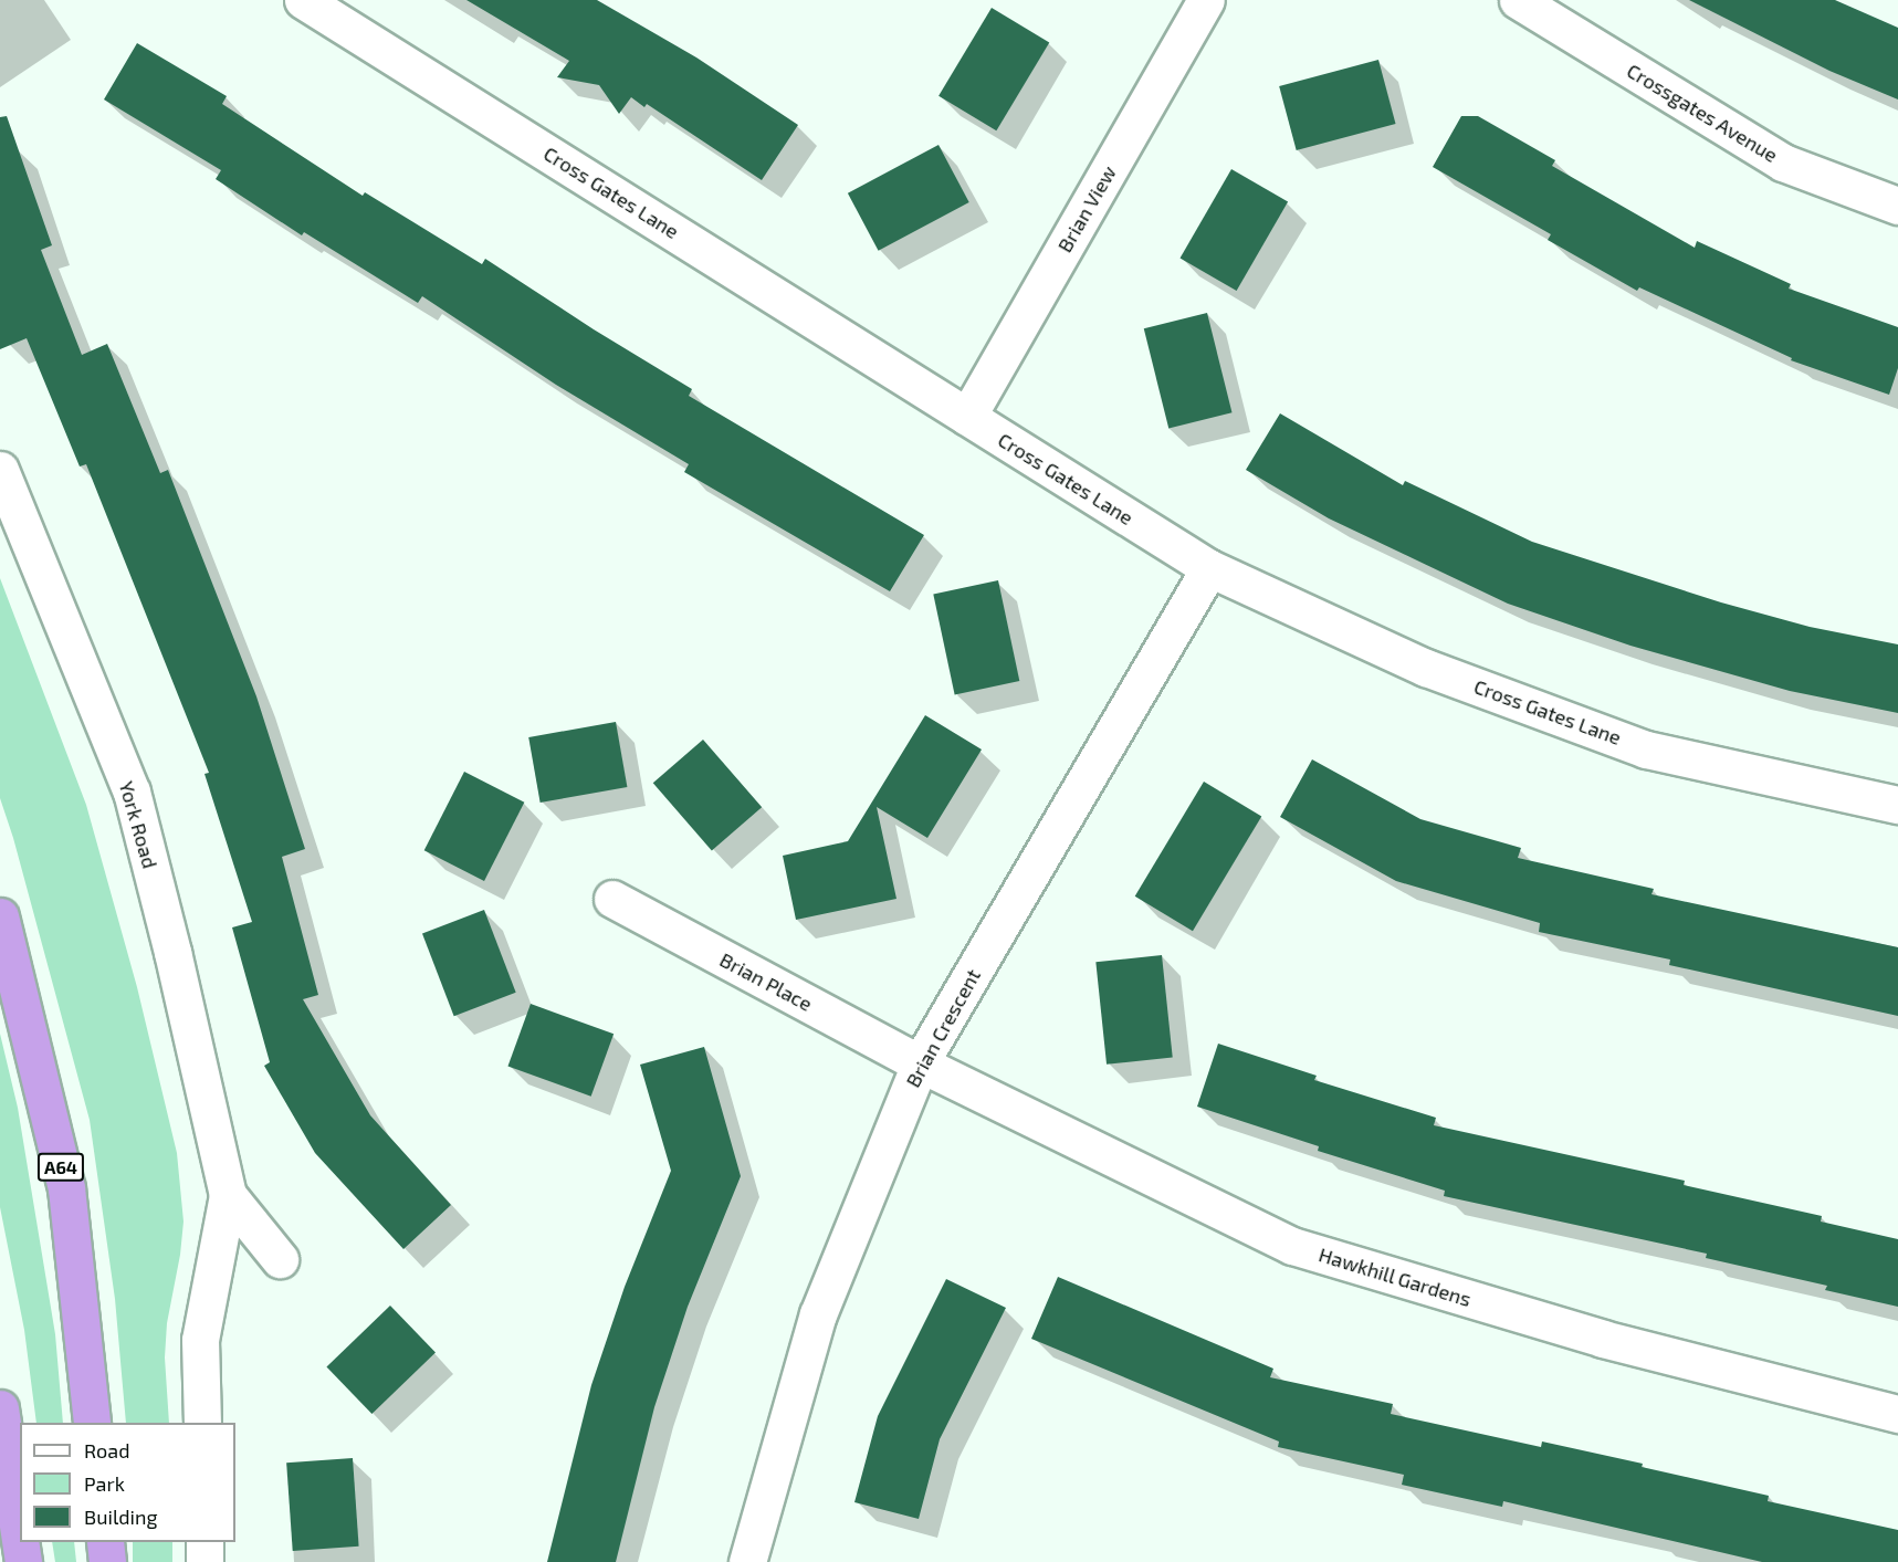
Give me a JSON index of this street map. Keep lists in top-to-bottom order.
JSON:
{
  "streets": {
    "highway": ["A64"],
    "street": [
      "Crossgates Avenue",
      "Cross Gates Lane",
      "Brian View",
      "York Road",
      "Brian Place",
      "Brian Crescent",
      "Hawkhill Gardens"
    ]
  },
  "crossings": [
    ["Cross Gates Lane", "Brian View"],
    ["Cross Gates Lane", "Brian Crescent"],
    ["Brian Place", "Brian Crescent"],
    ["Brian Place", "Hawkhill Gardens"],
    ["Brian Crescent", "Hawkhill Gardens"]
  ],
  "legend": ["Road", "Park", "Building"]
}
